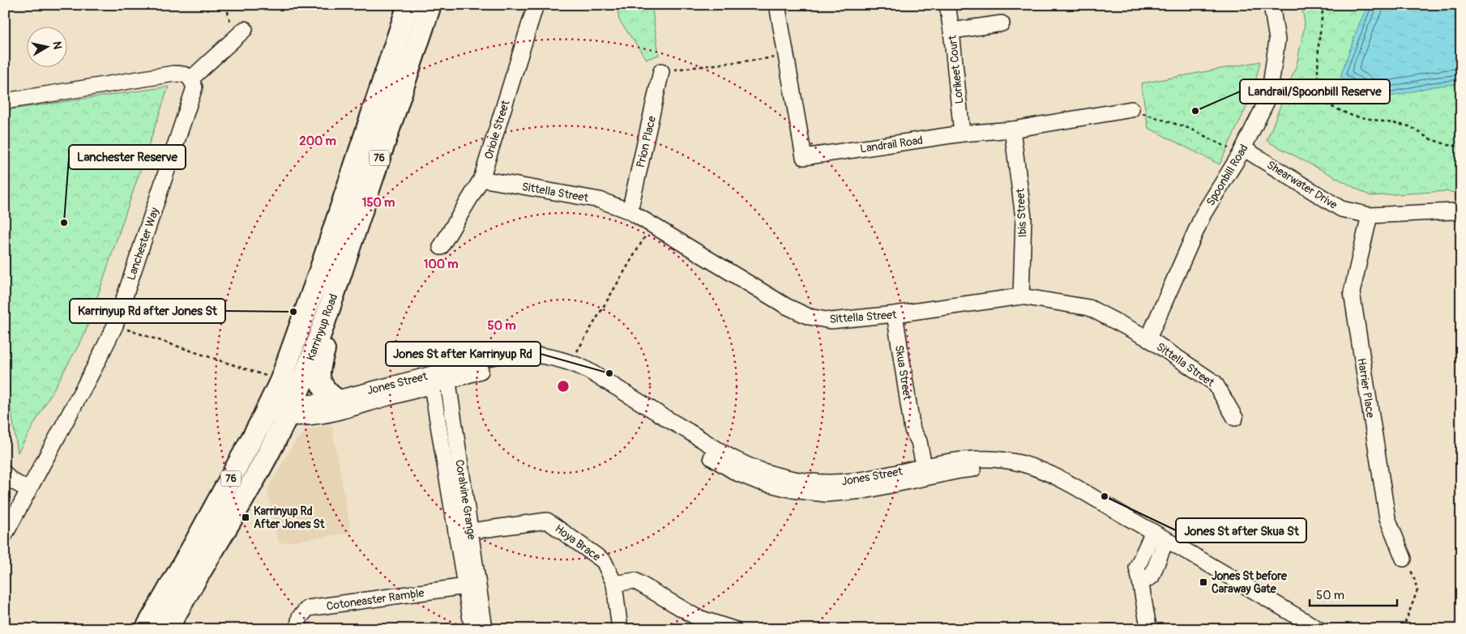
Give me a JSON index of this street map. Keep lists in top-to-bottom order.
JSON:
{
  "streets": {
    "highway": ["76", "Karrinyup Road"],
    "street": [
      "Lorikeet Court",
      "Oriole Street",
      "Prion Place",
      "Landrail Road",
      "Spoonbill Road",
      "Shearwater Drive",
      "Sittella Street",
      "Ibis Street",
      "Lanchester Way",
      "Skua Street",
      "Jones Street",
      "Harrier Place",
      "Coralvine Grange",
      "Hoya Brace",
      "Cotoneaster Ramble"
    ]
  },
  "crossings": [
    ["Lorikeet Court", "Landrail Road"],
    ["Oriole Street", "Sittella Street"],
    ["Prion Place", "Sittella Street"],
    ["Landrail Road", "Ibis Street"],
    ["Spoonbill Road", "Shearwater Drive"],
    ["Spoonbill Road", "Sittella Street"],
    ["Shearwater Drive", "Harrier Place"],
    ["Sittella Street", "Ibis Street"],
    ["Sittella Street", "Skua Street"],
    ["Karrinyup Road", "Jones Street"],
    ["Skua Street", "Jones Street"],
    ["Jones Street", "Coralvine Grange"],
    ["Coralvine Grange", "Hoya Brace"],
    ["Coralvine Grange", "Cotoneaster Ramble"]
  ],
  "places": {
    "other": [
      "Landrail/Spoonbill Reserve",
      "Lanchester Reserve",
      "Karrinyup Rd after Jones St",
      "Jones St after Karrinyup Rd",
      "Jones St after Skua St"
    ],
    "transit": ["Karrinyup Rd After Jones St", "Jones St before Caraway Gate"]
  },
  "scale_bar": "50 m",
  "north": "right",
  "rings": [
    "200 m",
    "150 m",
    "100 m",
    "50 m"
  ]
}
